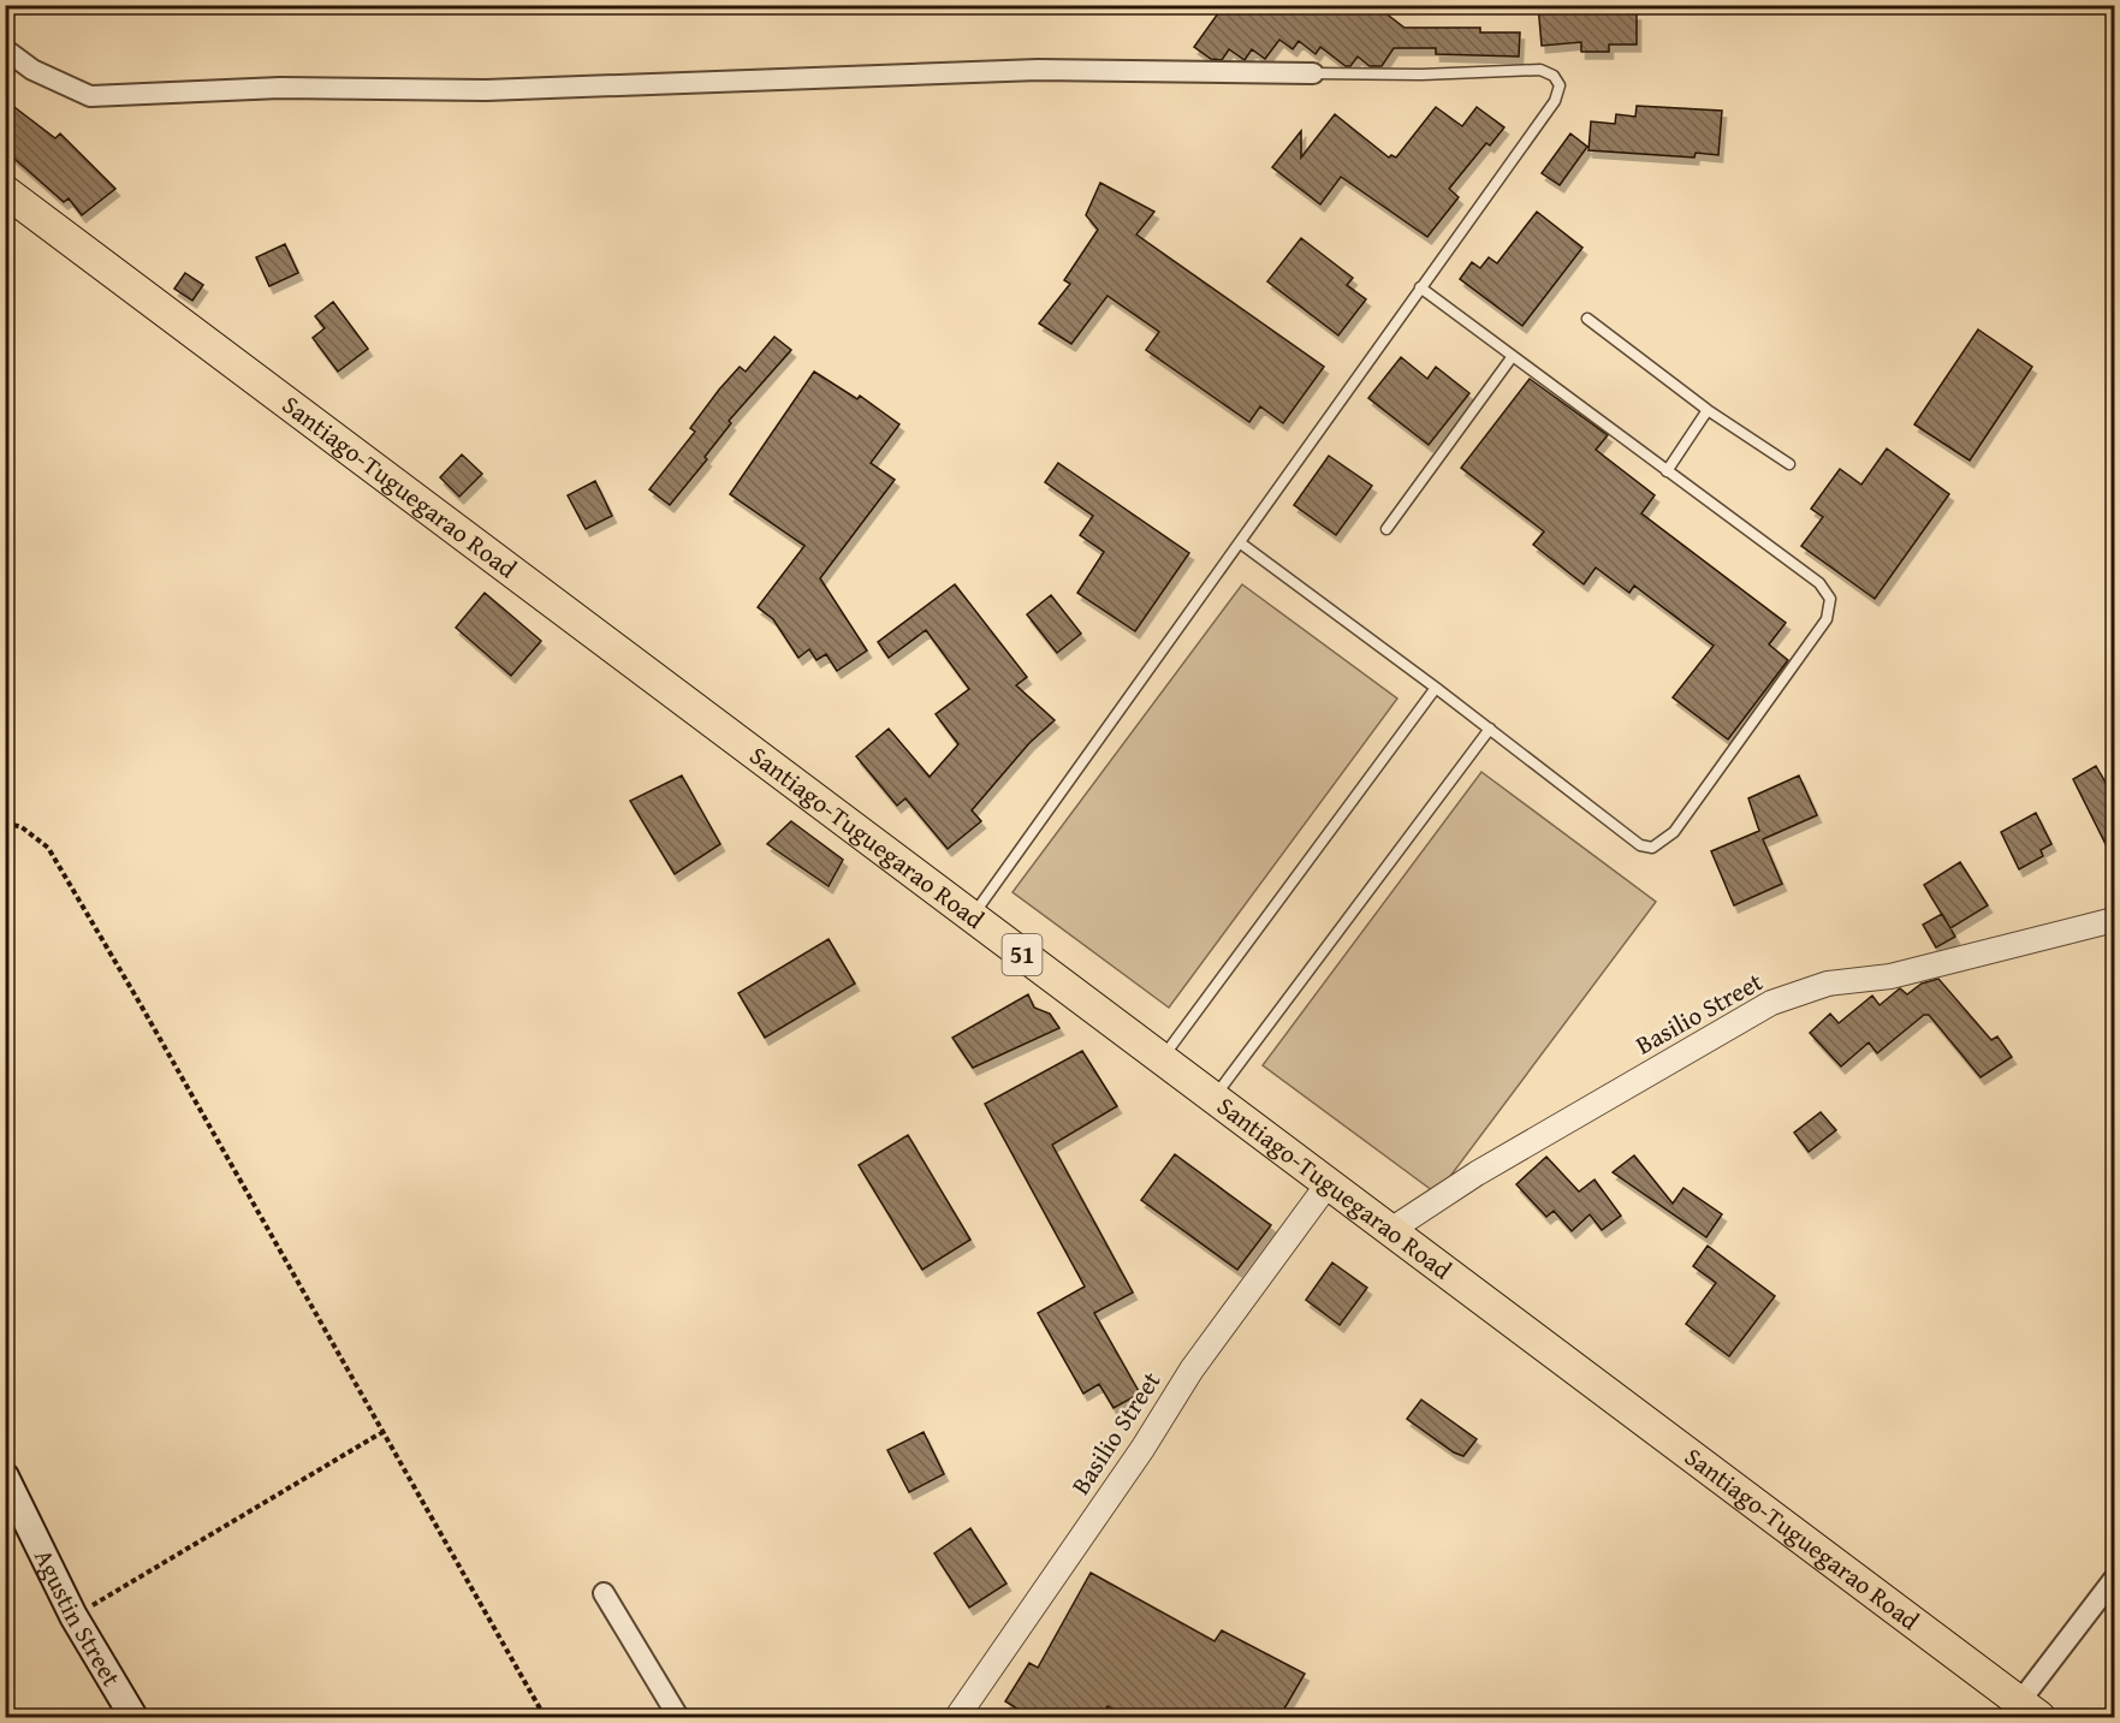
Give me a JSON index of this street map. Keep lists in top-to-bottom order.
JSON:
{
  "streets": {
    "main road": ["Santiago-Tuguegarao Road", "51", "Agustin Street"],
    "street": ["Basilio Street"]
  },
  "crossings": [
    ["Santiago-Tuguegarao Road", "Basilio Street"]
  ]
}
